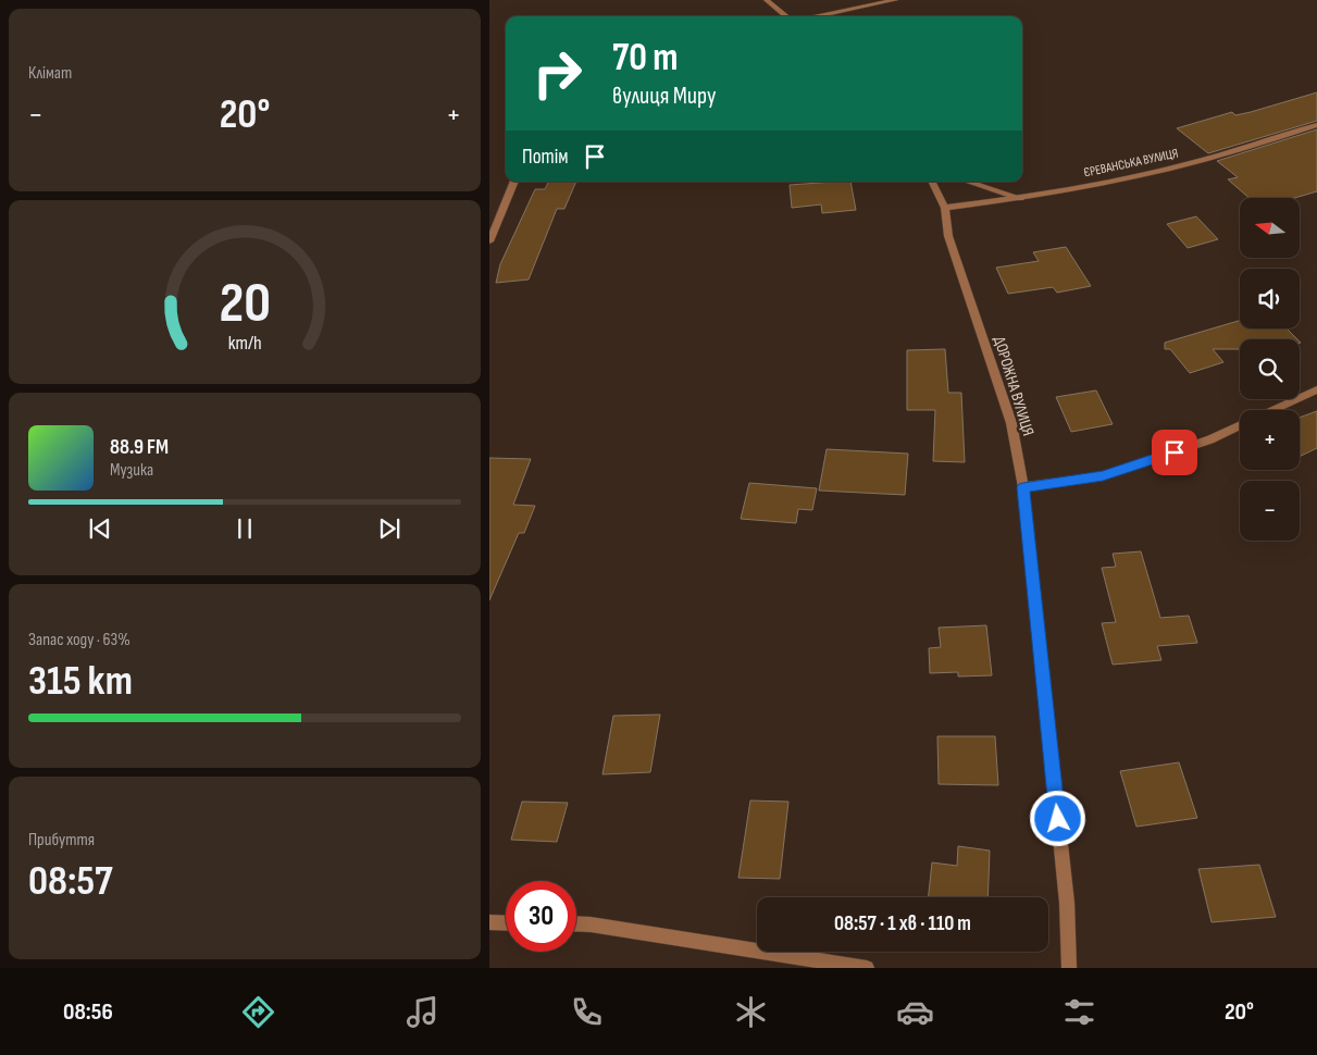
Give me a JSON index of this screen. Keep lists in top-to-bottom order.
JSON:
{
  "streets": {
    "street": ["ЄРЕВАНСЬКА ВУЛИЦЯ", "ДОРОЖНА ВУЛИЦЯ"]
  },
  "crossings": [
    ["ЄРЕВАНСЬКА ВУЛИЦЯ", "ДОРОЖНА ВУЛИЦЯ"]
  ],
  "north": "left",
  "page": {
    "tile": [
      "Клімат",
      ["Запас ходу · 63%", "315 km"],
      ["Прибуття", "08:57"]
    ],
    "turn": ["70 m", "вулиця Миру"],
    "heat": ["−", "20°", "+"],
    "then": "Потім",
    "map_buttons": ["+", "−"],
    "song": ["88.9 FM", "Музика"],
    "limit": "30",
    "trip": "08:57 · 1 хв · 110 m",
    "tabs": ["08:56", "20°"],
    "gauge": ["20", "km/h"]
  }
}
